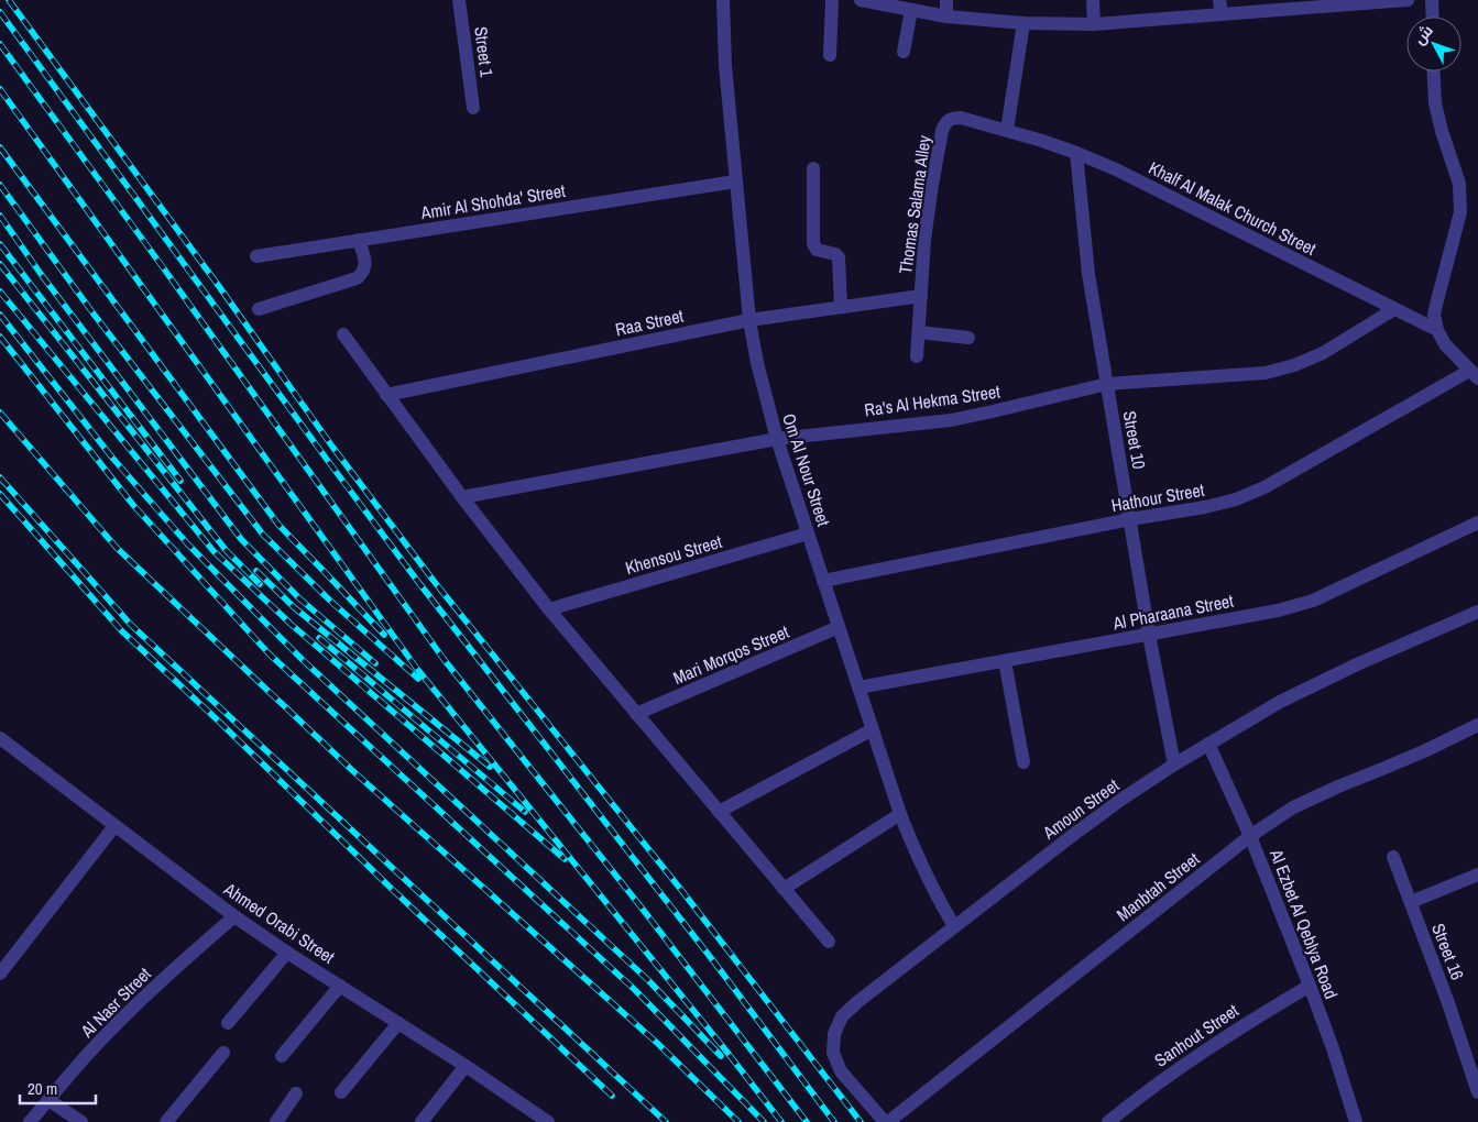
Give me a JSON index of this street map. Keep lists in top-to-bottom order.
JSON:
{
  "streets": {
    "street": [
      "Street 1",
      "Amir Al Shohda' Street",
      "Thomas Salama Alley",
      "Khalf Al Malak Church Street",
      "Raa Street",
      "Ra's Al Hekma Street",
      "Street 10",
      "Om Al Nour Street",
      "Hathour Street",
      "Khensou Street",
      "Al Pharaana Street",
      "Mari Morqos Street",
      "Amoun Street",
      "Manbtah Street",
      "Ahmed Orabi Street",
      "Al Ezbet Al Qeblya Road",
      "Street 16",
      "Al Nasr Street",
      "Sanhout Street"
    ]
  },
  "crossings": [
    ["Amir Al Shohda' Street", "Om Al Nour Street"],
    ["Thomas Salama Alley", "Khalf Al Malak Church Street"],
    ["Thomas Salama Alley", "Raa Street"],
    ["Khalf Al Malak Church Street", "Ra's Al Hekma Street"],
    ["Khalf Al Malak Church Street", "Street 10"],
    ["Raa Street", "Om Al Nour Street"],
    ["Ra's Al Hekma Street", "Street 10"],
    ["Ra's Al Hekma Street", "Om Al Nour Street"],
    ["Street 10", "Hathour Street"],
    ["Street 10", "Al Pharaana Street"],
    ["Street 10", "Amoun Street"],
    ["Om Al Nour Street", "Hathour Street"],
    ["Om Al Nour Street", "Khensou Street"],
    ["Om Al Nour Street", "Al Pharaana Street"],
    ["Om Al Nour Street", "Mari Morqos Street"],
    ["Om Al Nour Street", "Amoun Street"],
    ["Amoun Street", "Manbtah Street"],
    ["Amoun Street", "Al Ezbet Al Qeblya Road"],
    ["Manbtah Street", "Al Ezbet Al Qeblya Road"],
    ["Ahmed Orabi Street", "Al Nasr Street"],
    ["Al Ezbet Al Qeblya Road", "Sanhout Street"]
  ],
  "scale_bar": "20 m",
  "north": "top left"
}
